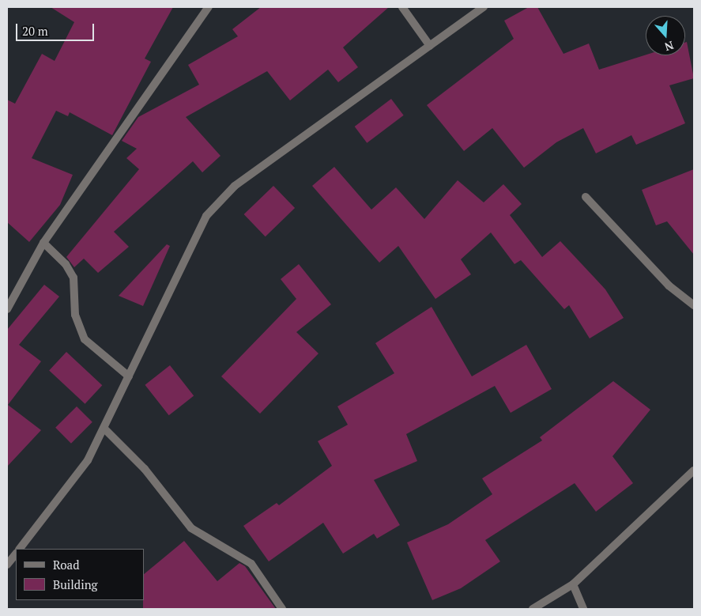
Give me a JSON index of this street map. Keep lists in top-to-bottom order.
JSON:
{
  "legend": ["Road", "Building"],
  "scale_bar": "20 m",
  "north": "bottom"
}
